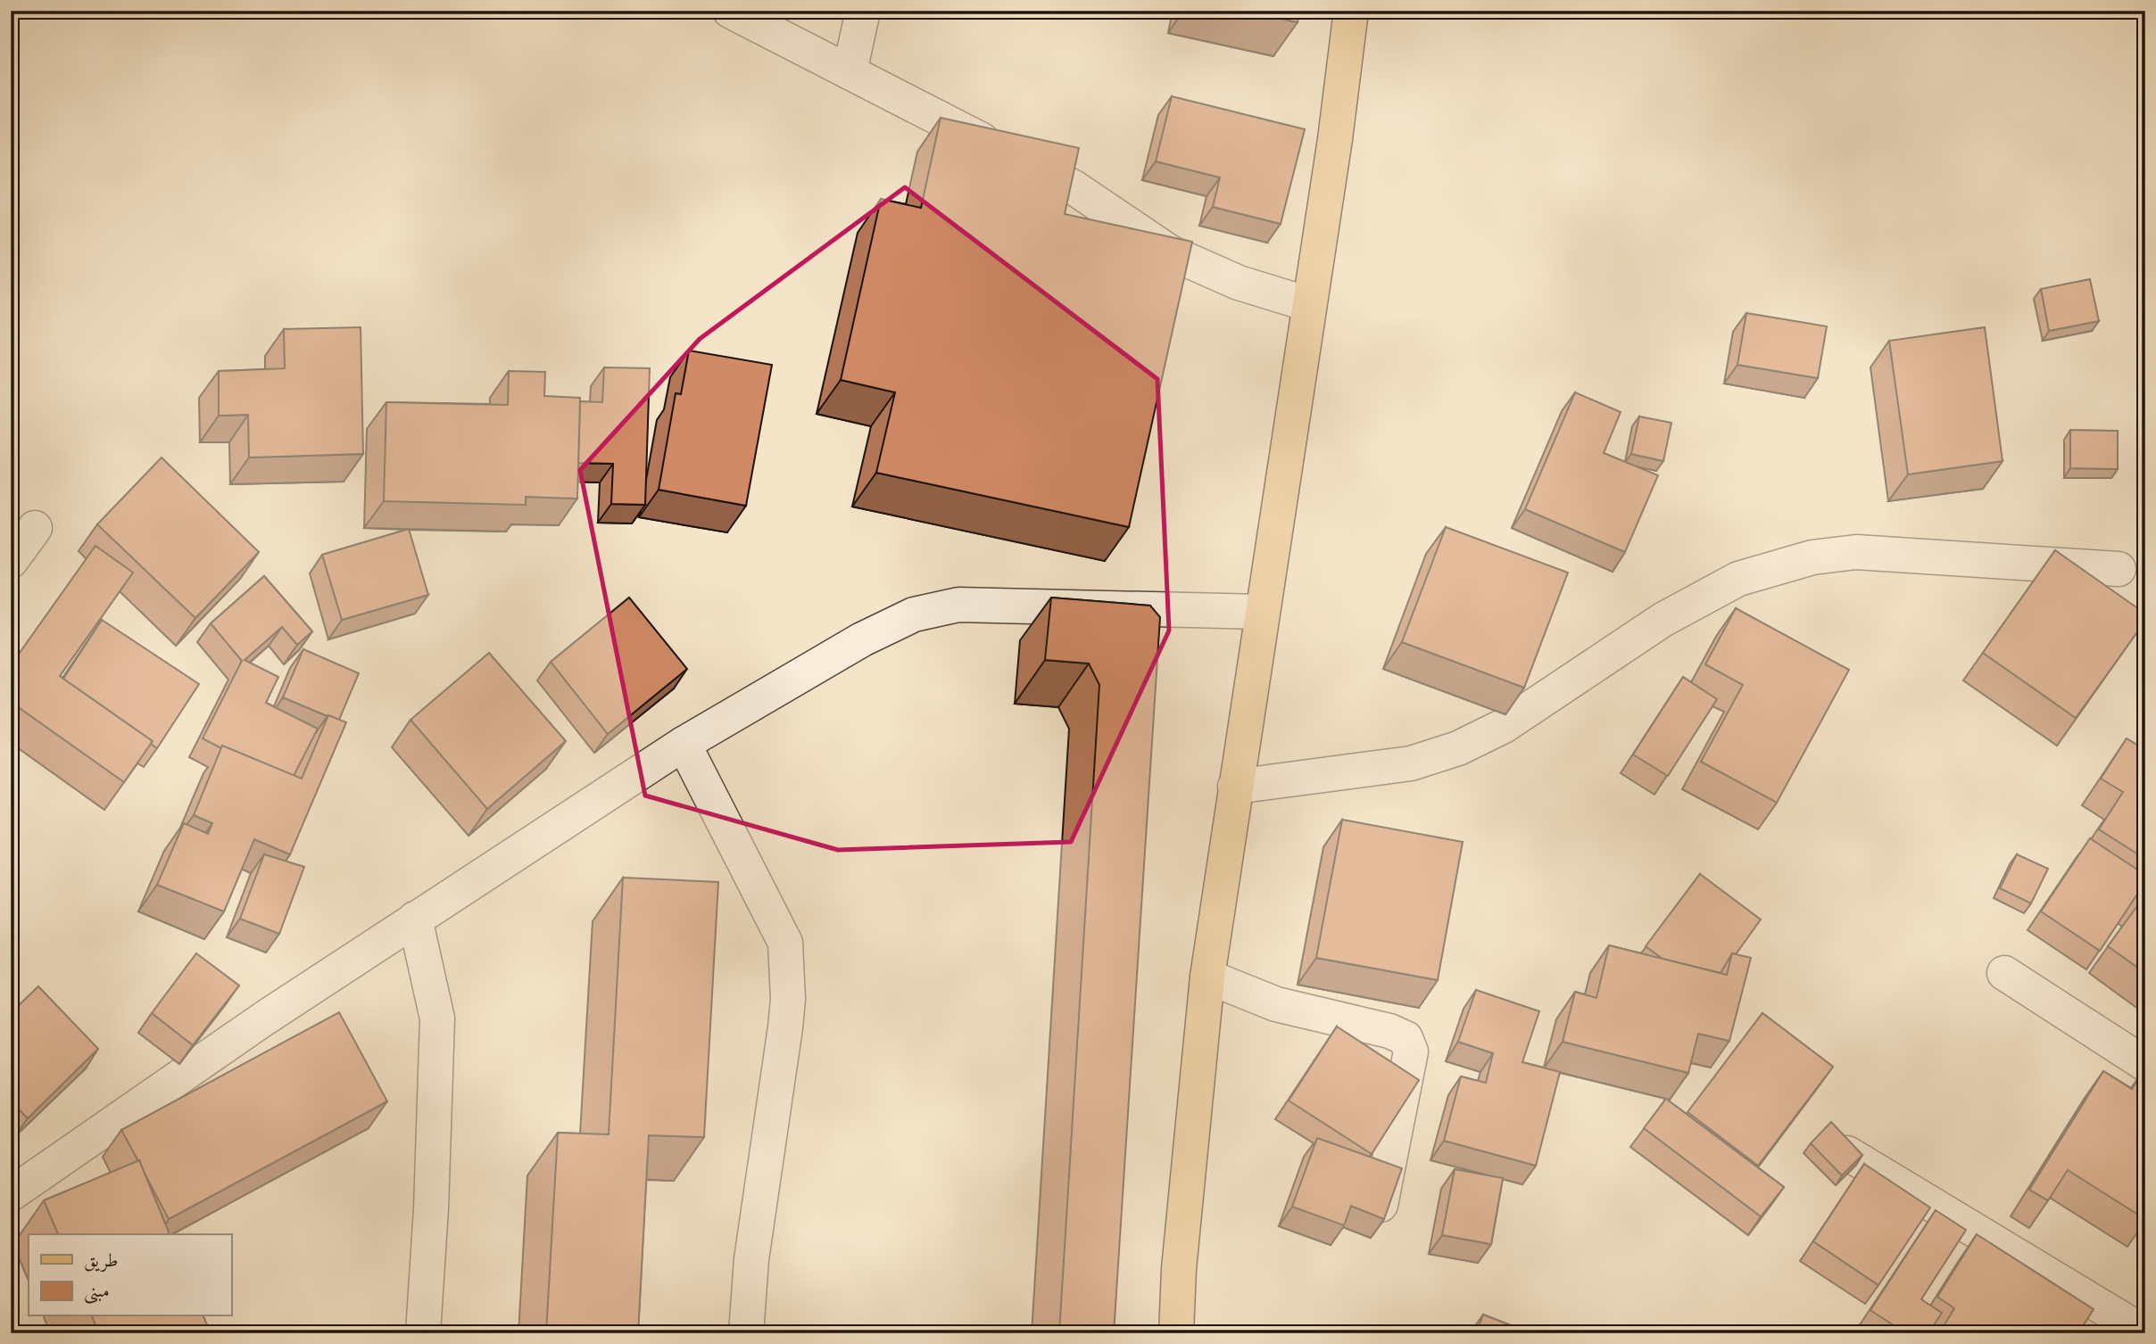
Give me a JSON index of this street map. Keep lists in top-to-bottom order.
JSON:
{
  "legend": ["طريق", "مبنى"]
}
